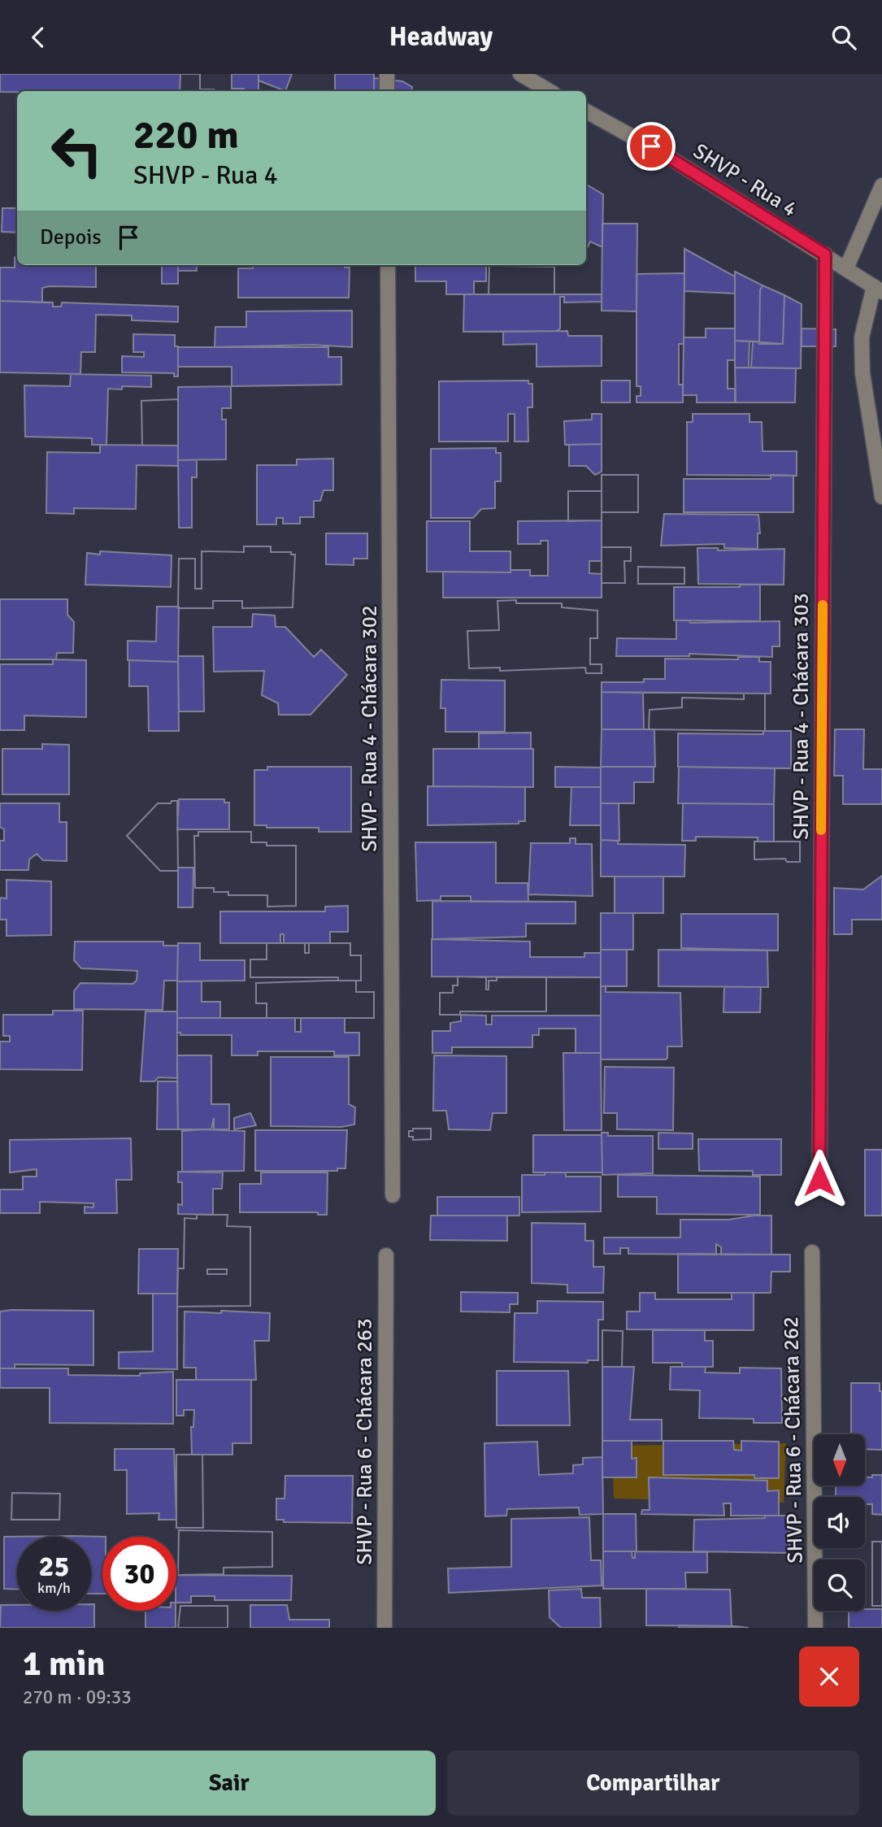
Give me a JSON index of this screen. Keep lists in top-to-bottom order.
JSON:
{
  "streets": {
    "street": [
      "SHVP - Rua 4",
      "SHVP - Rua 4 - Chácara 303",
      "SHVP - Rua 4 - Chácara 302",
      "SHVP - Rua 6 - Chácara 262",
      "SHVP - Rua 6 - Chácara 263"
    ]
  },
  "crossings": [
    ["SHVP - Rua 4", "SHVP - Rua 4 - Chácara 303"]
  ],
  "north": "bottom",
  "page": {
    "header": "Headway",
    "turn": ["220 m", "SHVP - Rua 4"],
    "then": "Depois",
    "speed": "25 km/h",
    "limit": "30",
    "heading": ["1 min", "270 m · 09:33"],
    "buttons": ["Sair", "Compartilhar"]
  }
}
